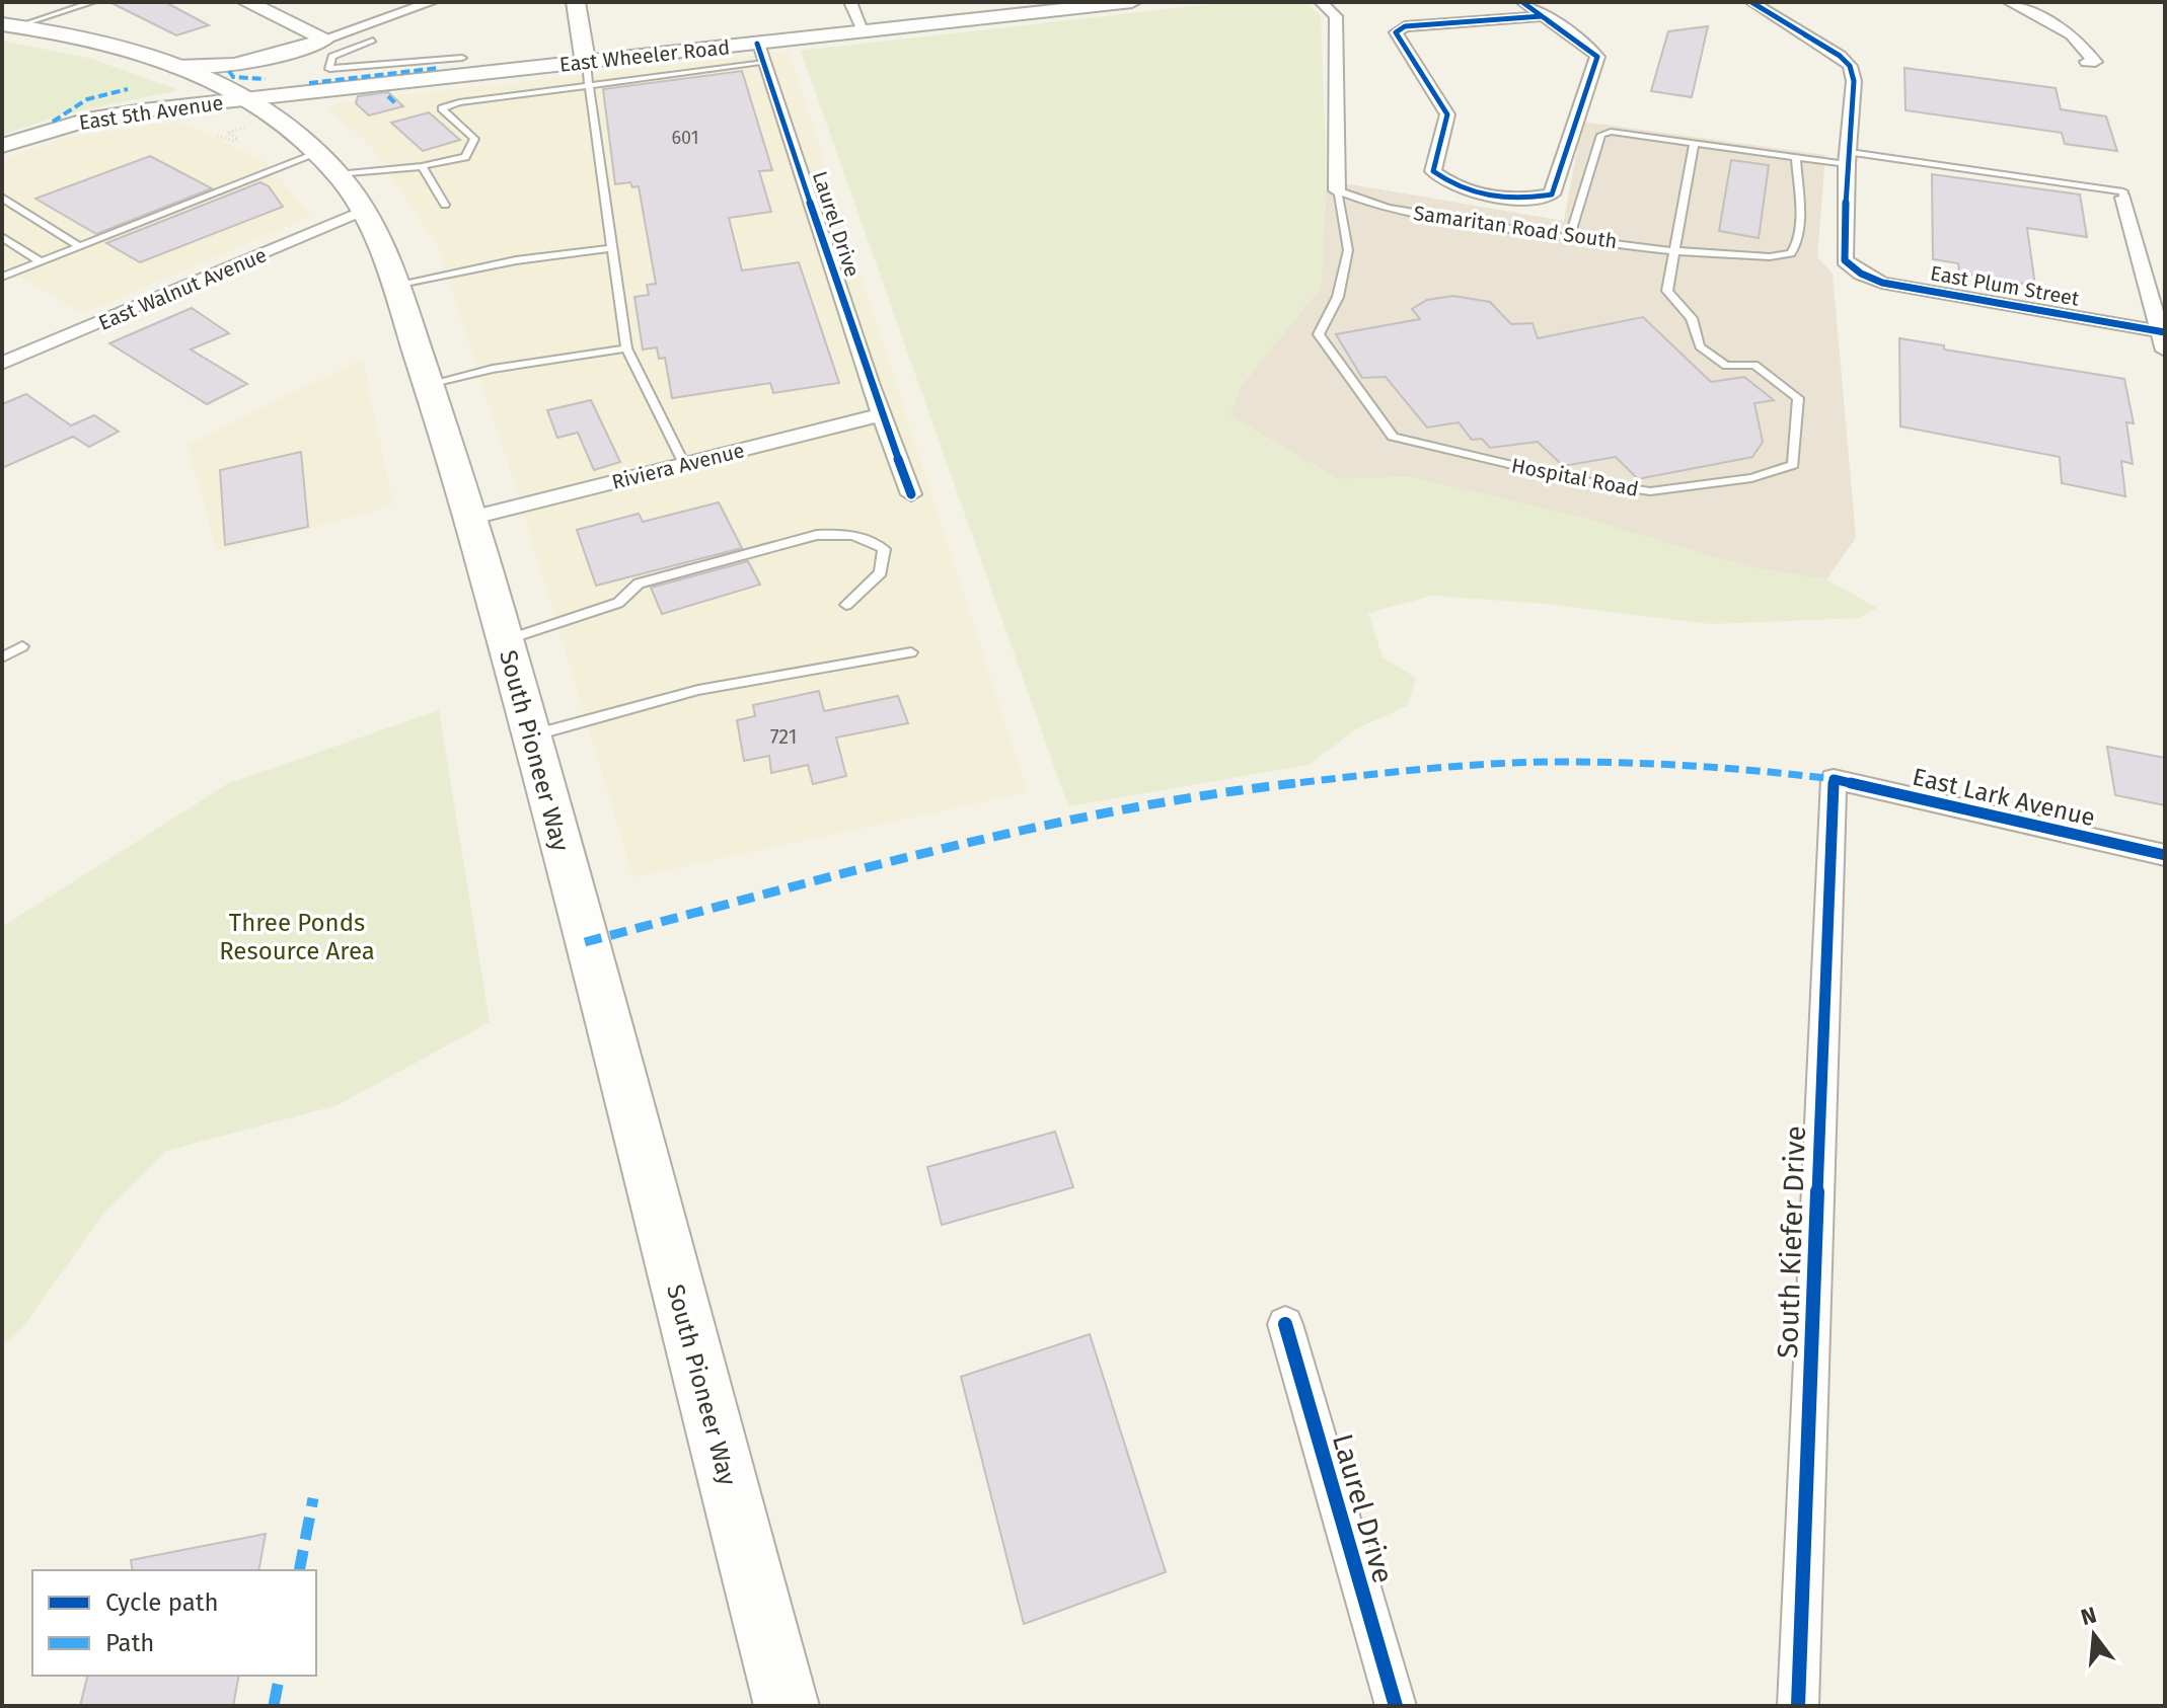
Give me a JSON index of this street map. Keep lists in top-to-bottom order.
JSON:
{
  "streets": {
    "main road": ["East Wheeler Road", "East 5th Avenue", "South Pioneer Way"],
    "street": [
      "Laurel Drive",
      "East Plum Street",
      "East Walnut Avenue",
      "Riviera Avenue",
      "East Lark Avenue",
      "South Kiefer Drive"
    ],
    "lane": ["Samaritan Road South", "Hospital Road"]
  },
  "crossings": [
    ["East Wheeler Road", "East 5th Avenue"],
    ["East Wheeler Road", "Laurel Drive"],
    ["East Wheeler Road", "South Pioneer Way"],
    ["East 5th Avenue", "South Pioneer Way"],
    ["Laurel Drive", "Riviera Avenue"],
    ["Samaritan Road South", "Hospital Road"],
    ["East Walnut Avenue", "South Pioneer Way"],
    ["Riviera Avenue", "South Pioneer Way"],
    ["East Lark Avenue", "South Kiefer Drive"]
  ],
  "parks": ["Three Ponds Resource Area"],
  "house_numbers": ["601", "721"],
  "legend": ["Cycle path", "Path"],
  "north": "top"
}
